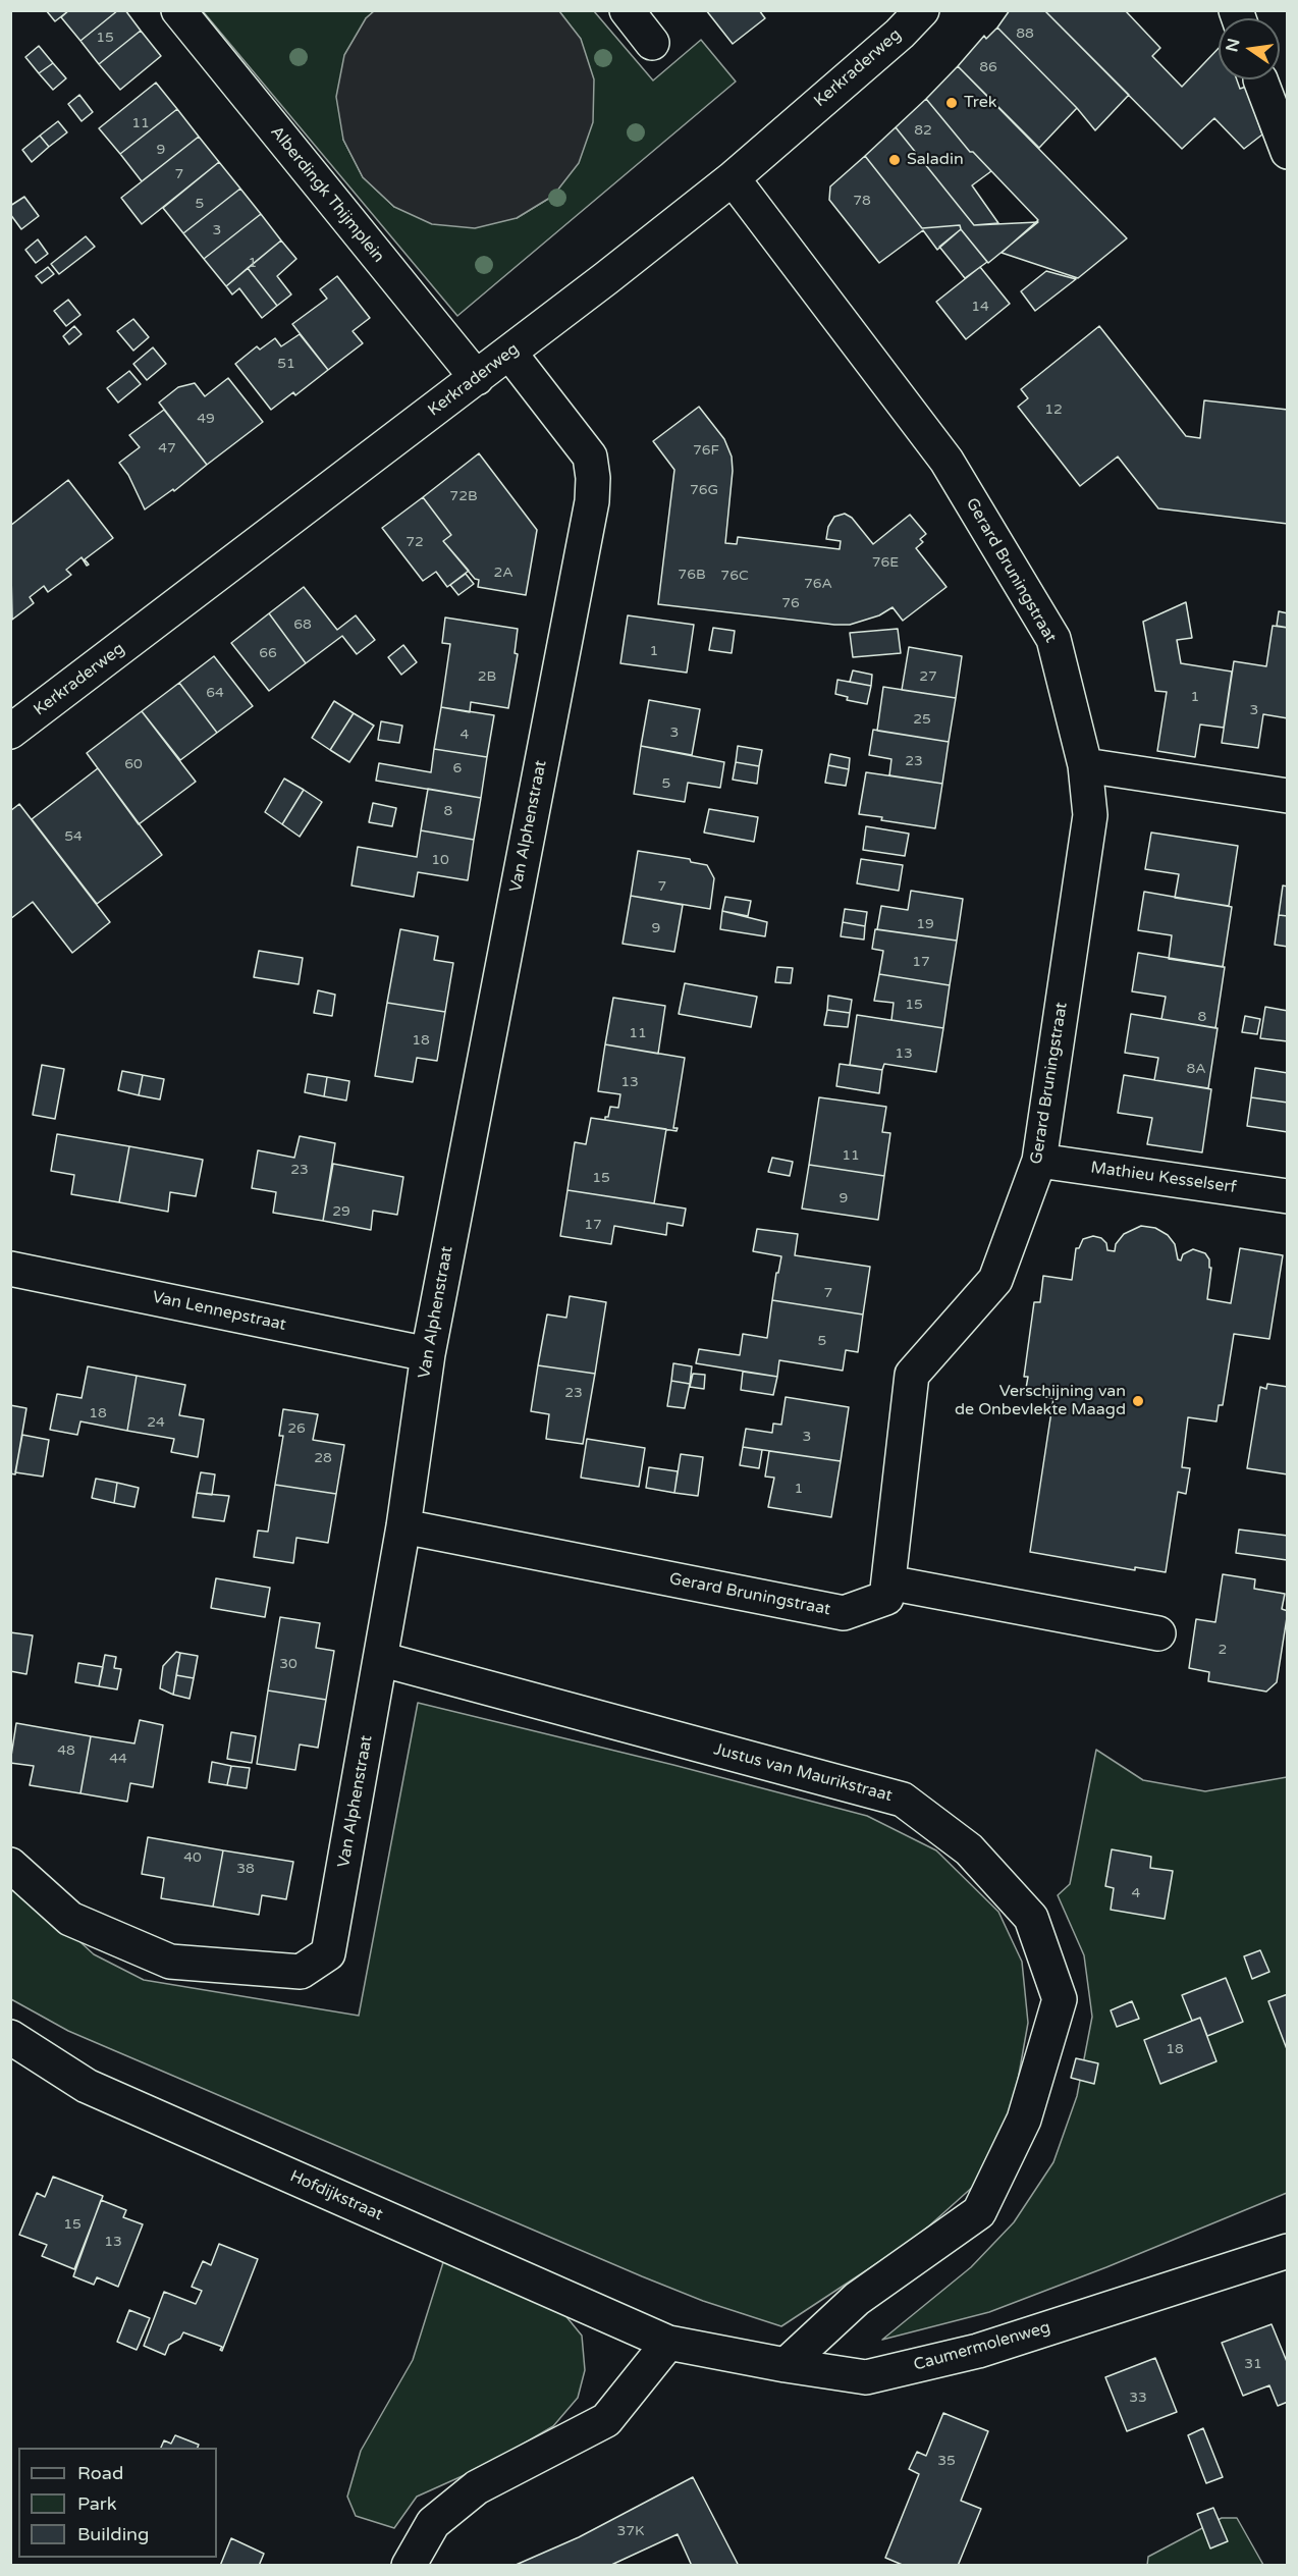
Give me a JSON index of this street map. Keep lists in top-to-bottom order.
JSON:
{
  "streets": {
    "street": [
      "Kerkraderweg",
      "Alberdingk Thijmplein",
      "Gerard Bruningstraat",
      "Van Alphenstraat",
      "Mathieu Kesselserf",
      "Van Lennepstraat",
      "Justus van Maurikstraat",
      "Hofdijkstraat",
      "Caumermolenweg"
    ]
  },
  "crossings": [
    ["Kerkraderweg", "Alberdingk Thijmplein"],
    ["Kerkraderweg", "Gerard Bruningstraat"],
    ["Kerkraderweg", "Van Alphenstraat"],
    ["Gerard Bruningstraat", "Van Alphenstraat"],
    ["Gerard Bruningstraat", "Mathieu Kesselserf"],
    ["Van Alphenstraat", "Van Lennepstraat"],
    ["Van Alphenstraat", "Justus van Maurikstraat"],
    ["Justus van Maurikstraat", "Caumermolenweg"],
    ["Hofdijkstraat", "Caumermolenweg"]
  ],
  "places": ["Trek", "Saladin", "Verschijning van de Onbevlekte Maagd"],
  "house_numbers": [
    "88",
    "15",
    "86",
    "11",
    "82",
    "9",
    "7",
    "78",
    "5",
    "3",
    "1",
    "14",
    "51",
    "12",
    "49",
    "47",
    "76F",
    "76G",
    "72B",
    "72",
    "76E",
    "2A",
    "76B",
    "76C",
    "76A",
    "76",
    "68",
    "1",
    "66",
    "2B",
    "27",
    "64",
    "1",
    "3",
    "25",
    "3",
    "4",
    "23",
    "60",
    "6",
    "5",
    "8",
    "54",
    "10",
    "7",
    "19",
    "9",
    "17",
    "15",
    "8",
    "11",
    "18",
    "13",
    "8A",
    "13",
    "11",
    "23",
    "15",
    "9",
    "29",
    "17",
    "7",
    "5",
    "23",
    "18",
    "24",
    "26",
    "3",
    "28",
    "1",
    "2",
    "30",
    "48",
    "44",
    "40",
    "38",
    "4",
    "18",
    "15",
    "13",
    "31",
    "33",
    "35",
    "37K"
  ],
  "legend": ["Road", "Park", "Building"],
  "north": "left"
}
